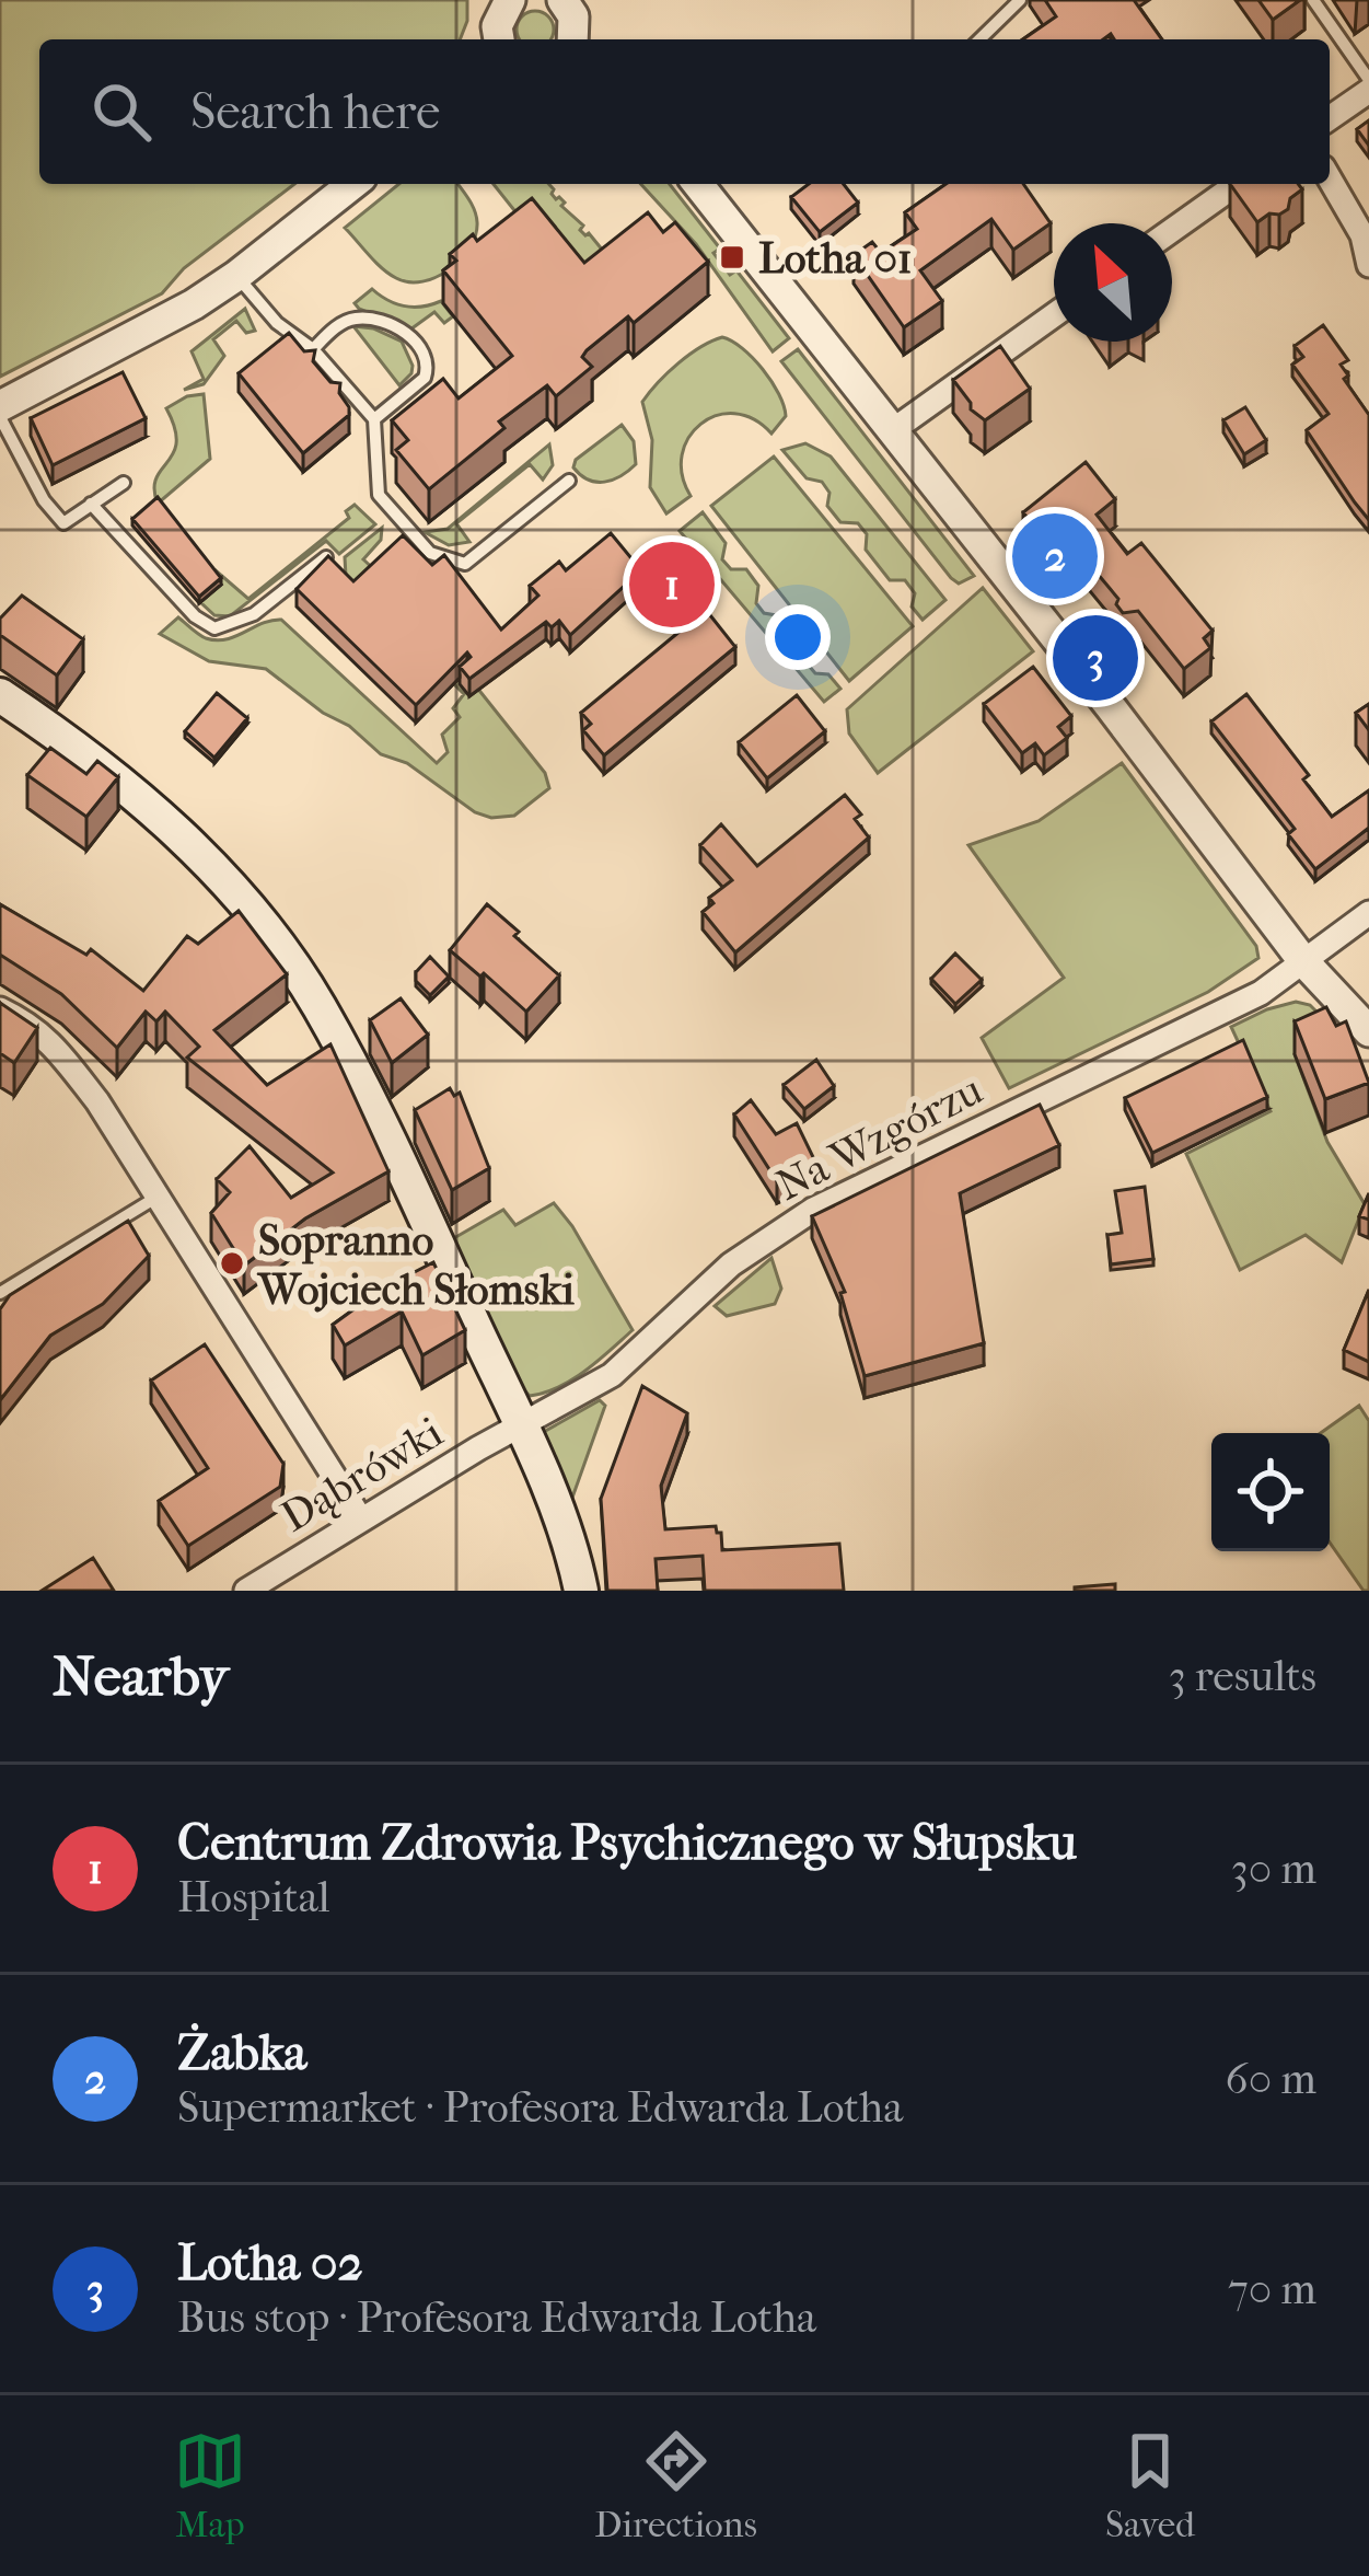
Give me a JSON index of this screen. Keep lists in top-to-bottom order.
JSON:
{
  "streets": {
    "street": ["Na Wzgórzu", "Dąbrówki"]
  },
  "crossings": [
    ["Na Wzgórzu", "Dąbrówki"]
  ],
  "places": {
    "transit": ["Lotha 01"],
    "other": ["Sopranno Wojciech Słomski"]
  },
  "north": "top left",
  "page": {
    "search": "Search here",
    "pins": ["2", "1", "3"],
    "heading": ["Nearby", "3 results"],
    "list": [
      {
        "mark": "1",
        "name": "Centrum Zdrowia Psychicznego w Słupsku",
        "note": "Hospital",
        "value": "30 m"
      },
      {
        "mark": "2",
        "name": "Żabka",
        "note": "Supermarket · Profesora Edwarda Lotha",
        "value": "60 m"
      },
      {
        "mark": "3",
        "name": "Lotha 02",
        "note": "Bus stop · Profesora Edwarda Lotha",
        "value": "70 m"
      }
    ],
    "nav": ["Map", "Directions", "Saved"]
  }
}
